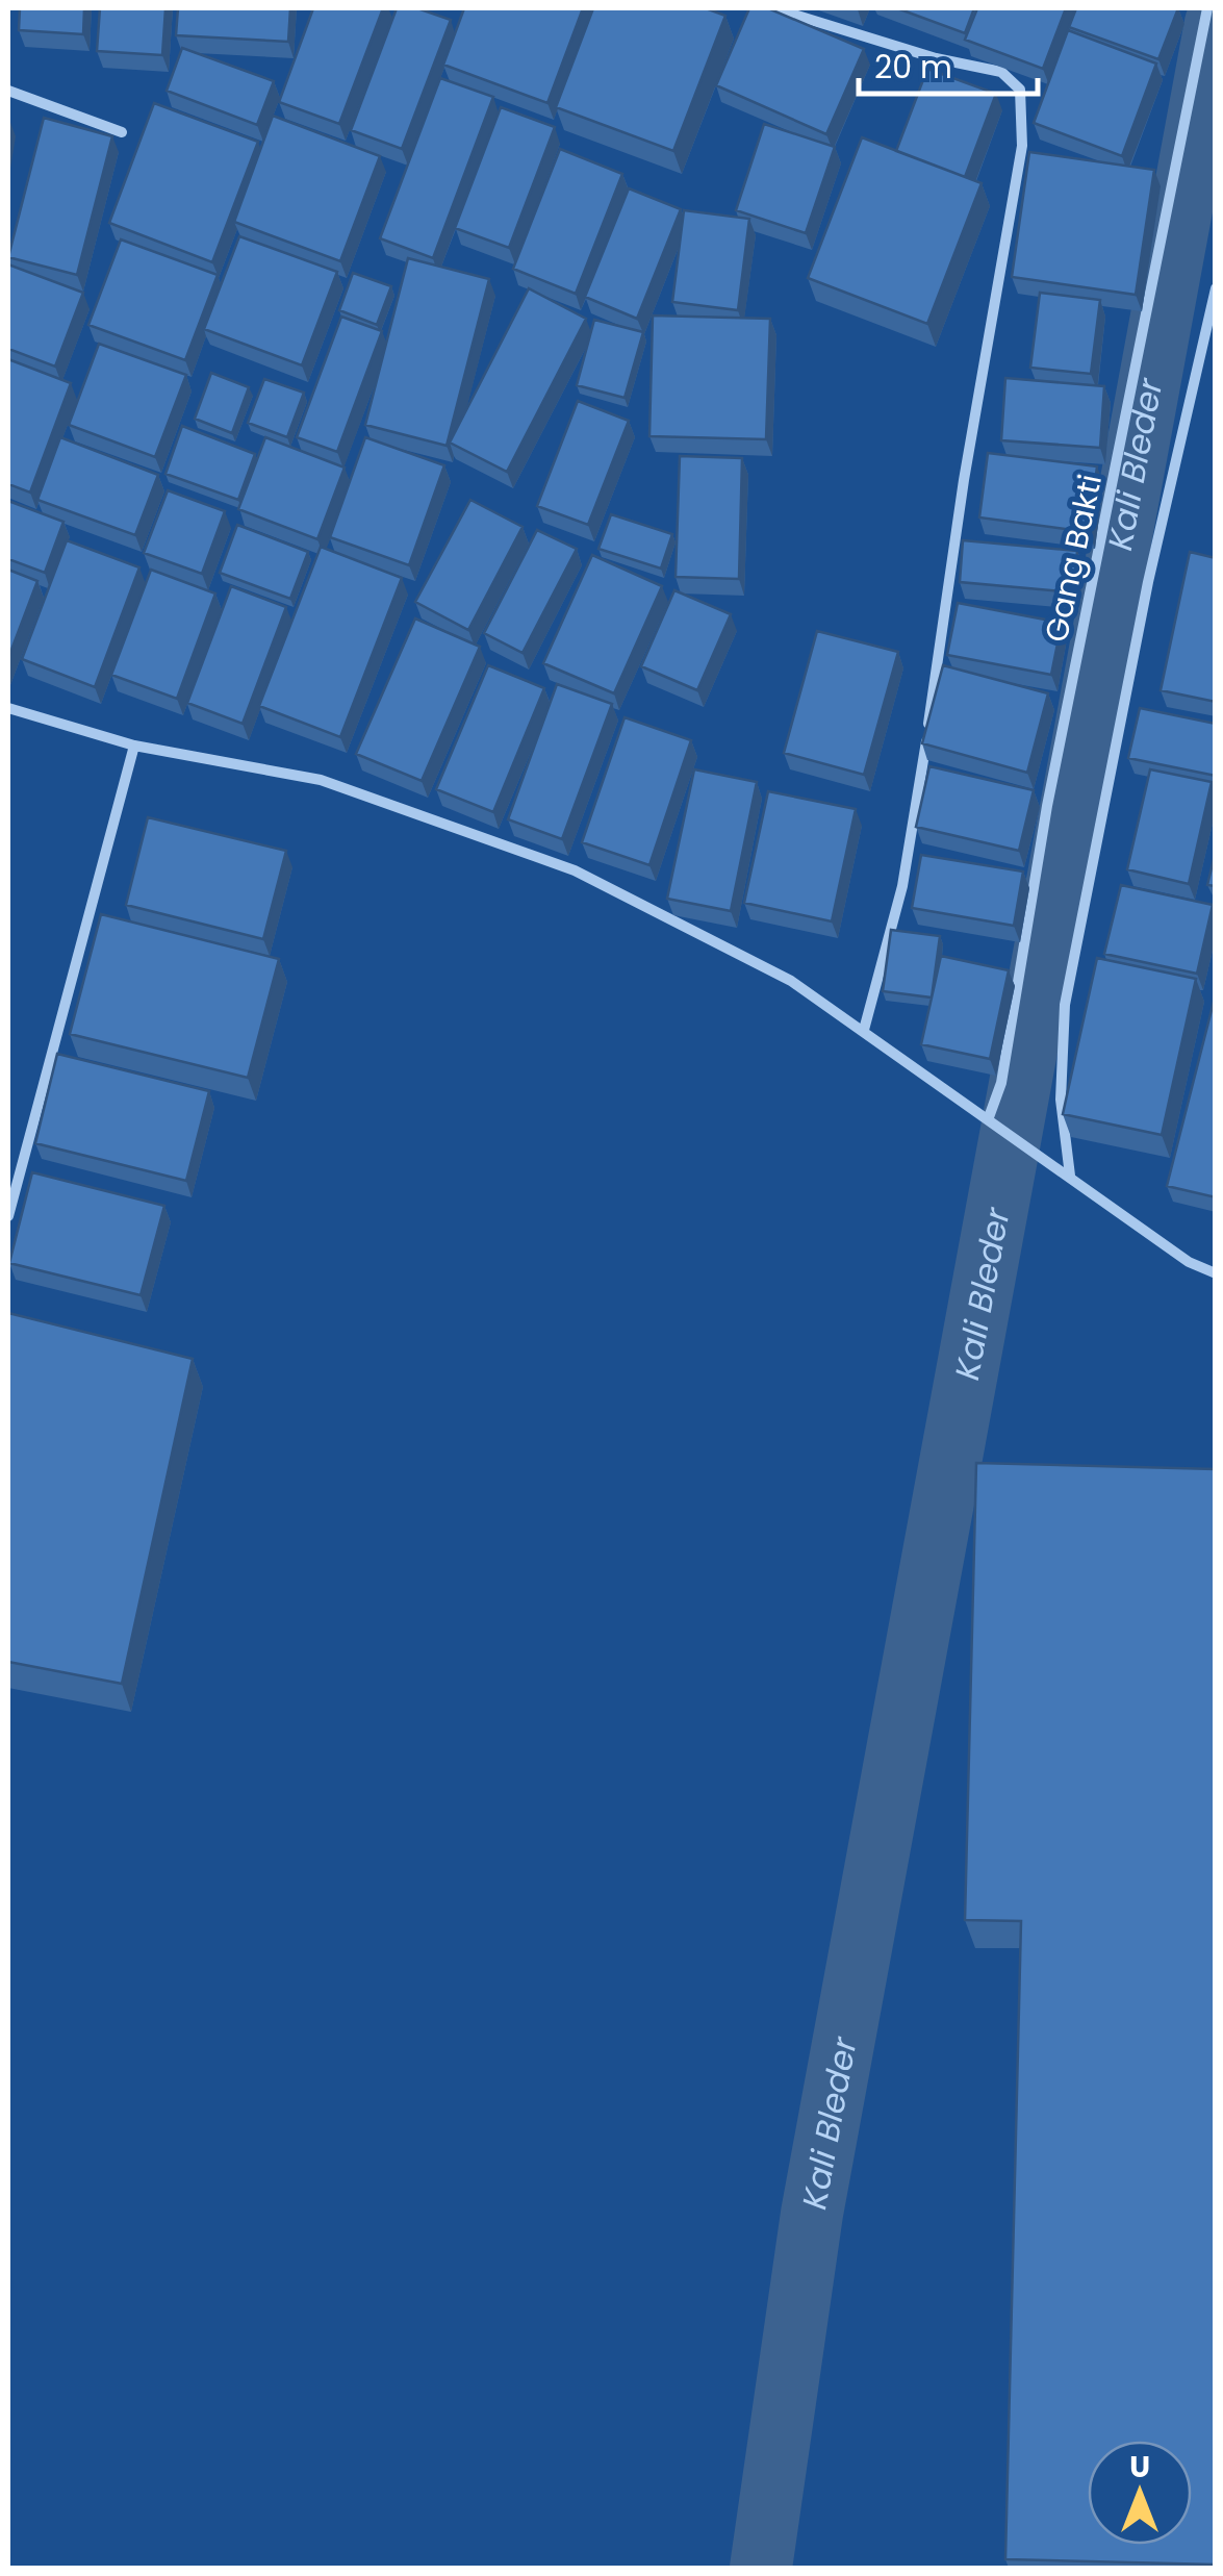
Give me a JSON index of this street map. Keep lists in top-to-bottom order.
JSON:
{
  "streets": {
    "street": ["Gang Bakti"]
  },
  "water": ["Kali Bleder"],
  "scale_bar": "20 m",
  "north": "top"
}
